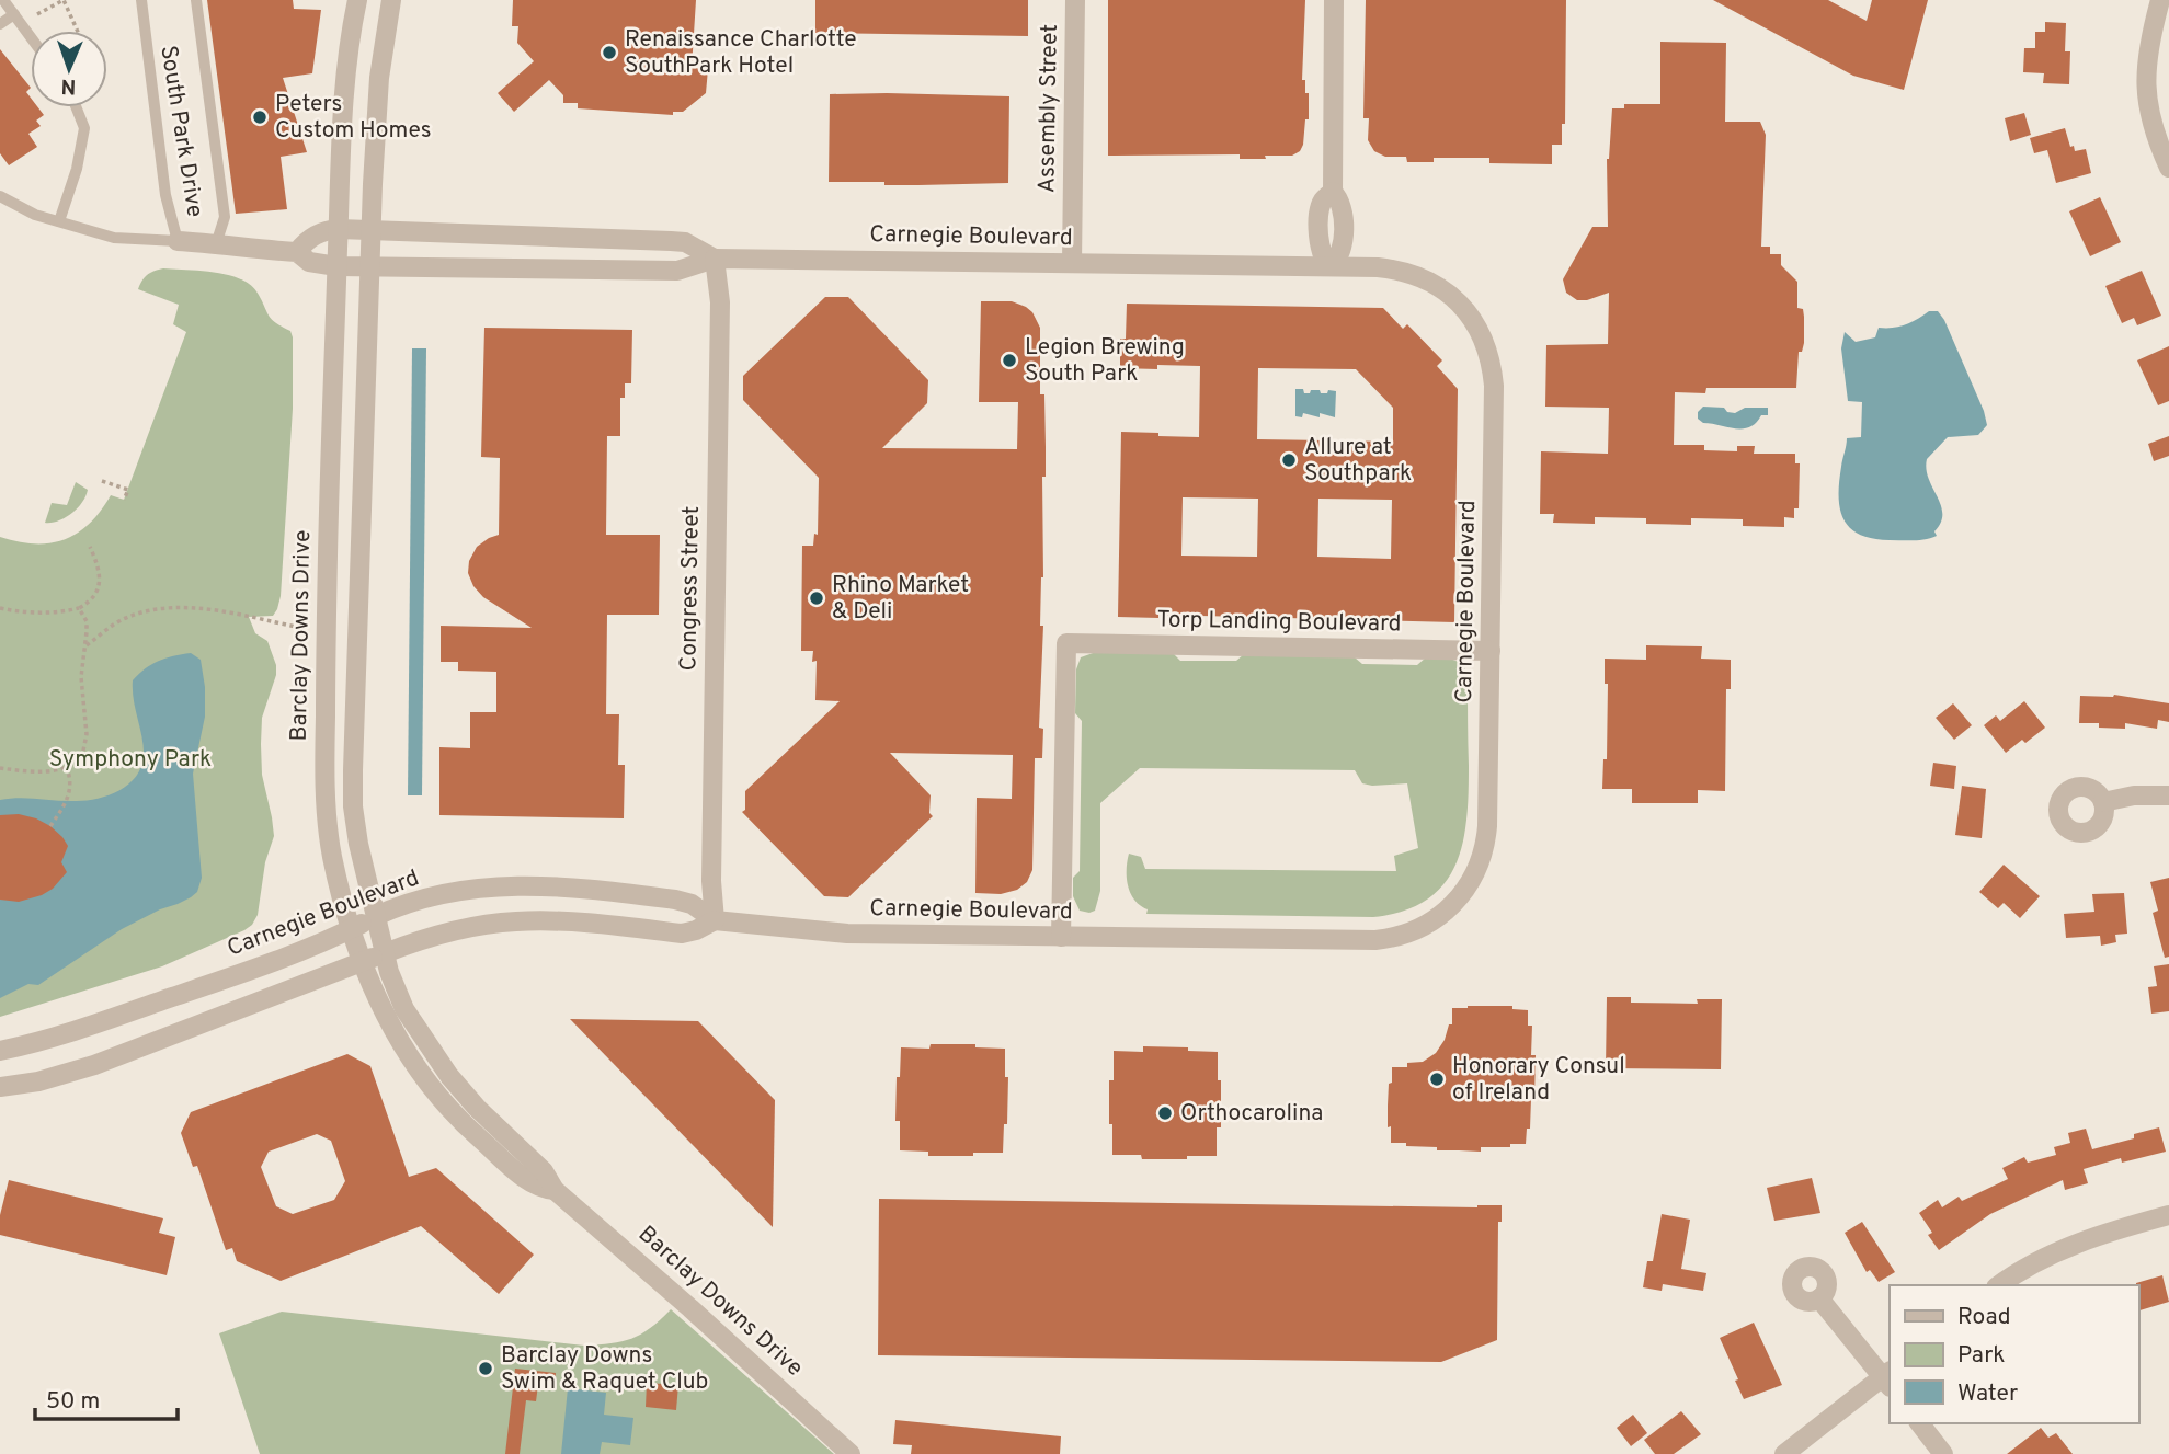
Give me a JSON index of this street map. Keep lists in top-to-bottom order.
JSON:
{
  "streets": {
    "street": [
      "Assembly Street",
      "Carnegie Boulevard",
      "Congress Street",
      "Torp Landing Boulevard",
      "Barclay Downs Drive"
    ],
    "lane": ["South Park Drive"]
  },
  "crossings": [
    ["Assembly Street", "Carnegie Boulevard"],
    ["South Park Drive", "Carnegie Boulevard"],
    ["Carnegie Boulevard", "Congress Street"],
    ["Carnegie Boulevard", "Torp Landing Boulevard"],
    ["Carnegie Boulevard", "Barclay Downs Drive"]
  ],
  "parks": ["Symphony Park"],
  "places": [
    "Renaissance Charlotte SouthPark Hotel",
    "Peters Custom Homes",
    "Legion Brewing South Park",
    "Allure at Southpark",
    "Rhino Market & Deli",
    "Honorary Consul of Ireland",
    "Orthocarolina",
    "Barclay Downs Swim & Raquet Club"
  ],
  "legend": ["Road", "Park", "Water"],
  "scale_bar": "50 m",
  "north": "bottom"
}
